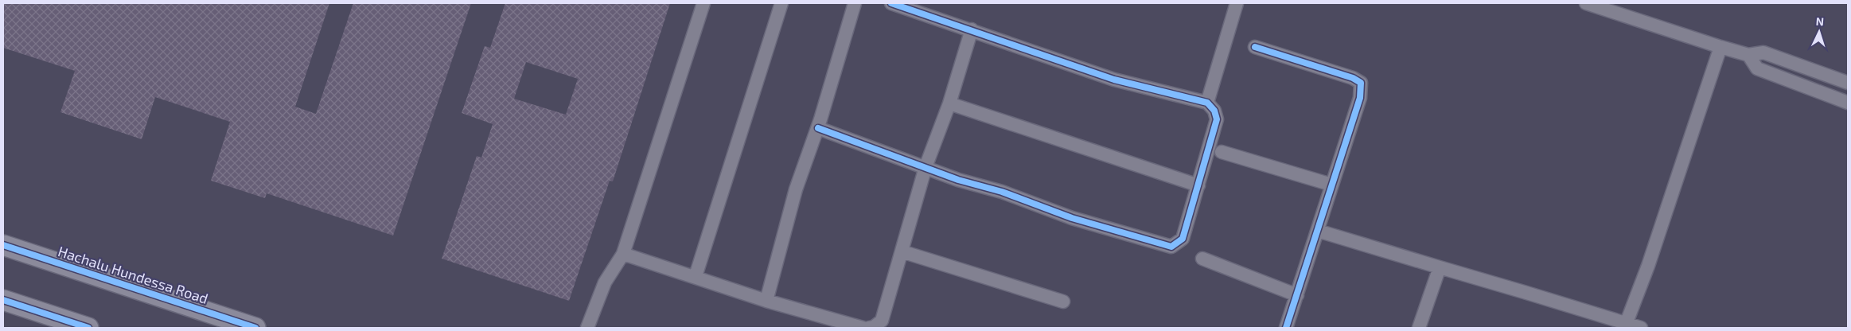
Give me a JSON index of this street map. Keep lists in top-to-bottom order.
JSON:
{
  "streets": {
    "main road": ["Hachalu Hundessa Road"]
  },
  "north": "top"
}
